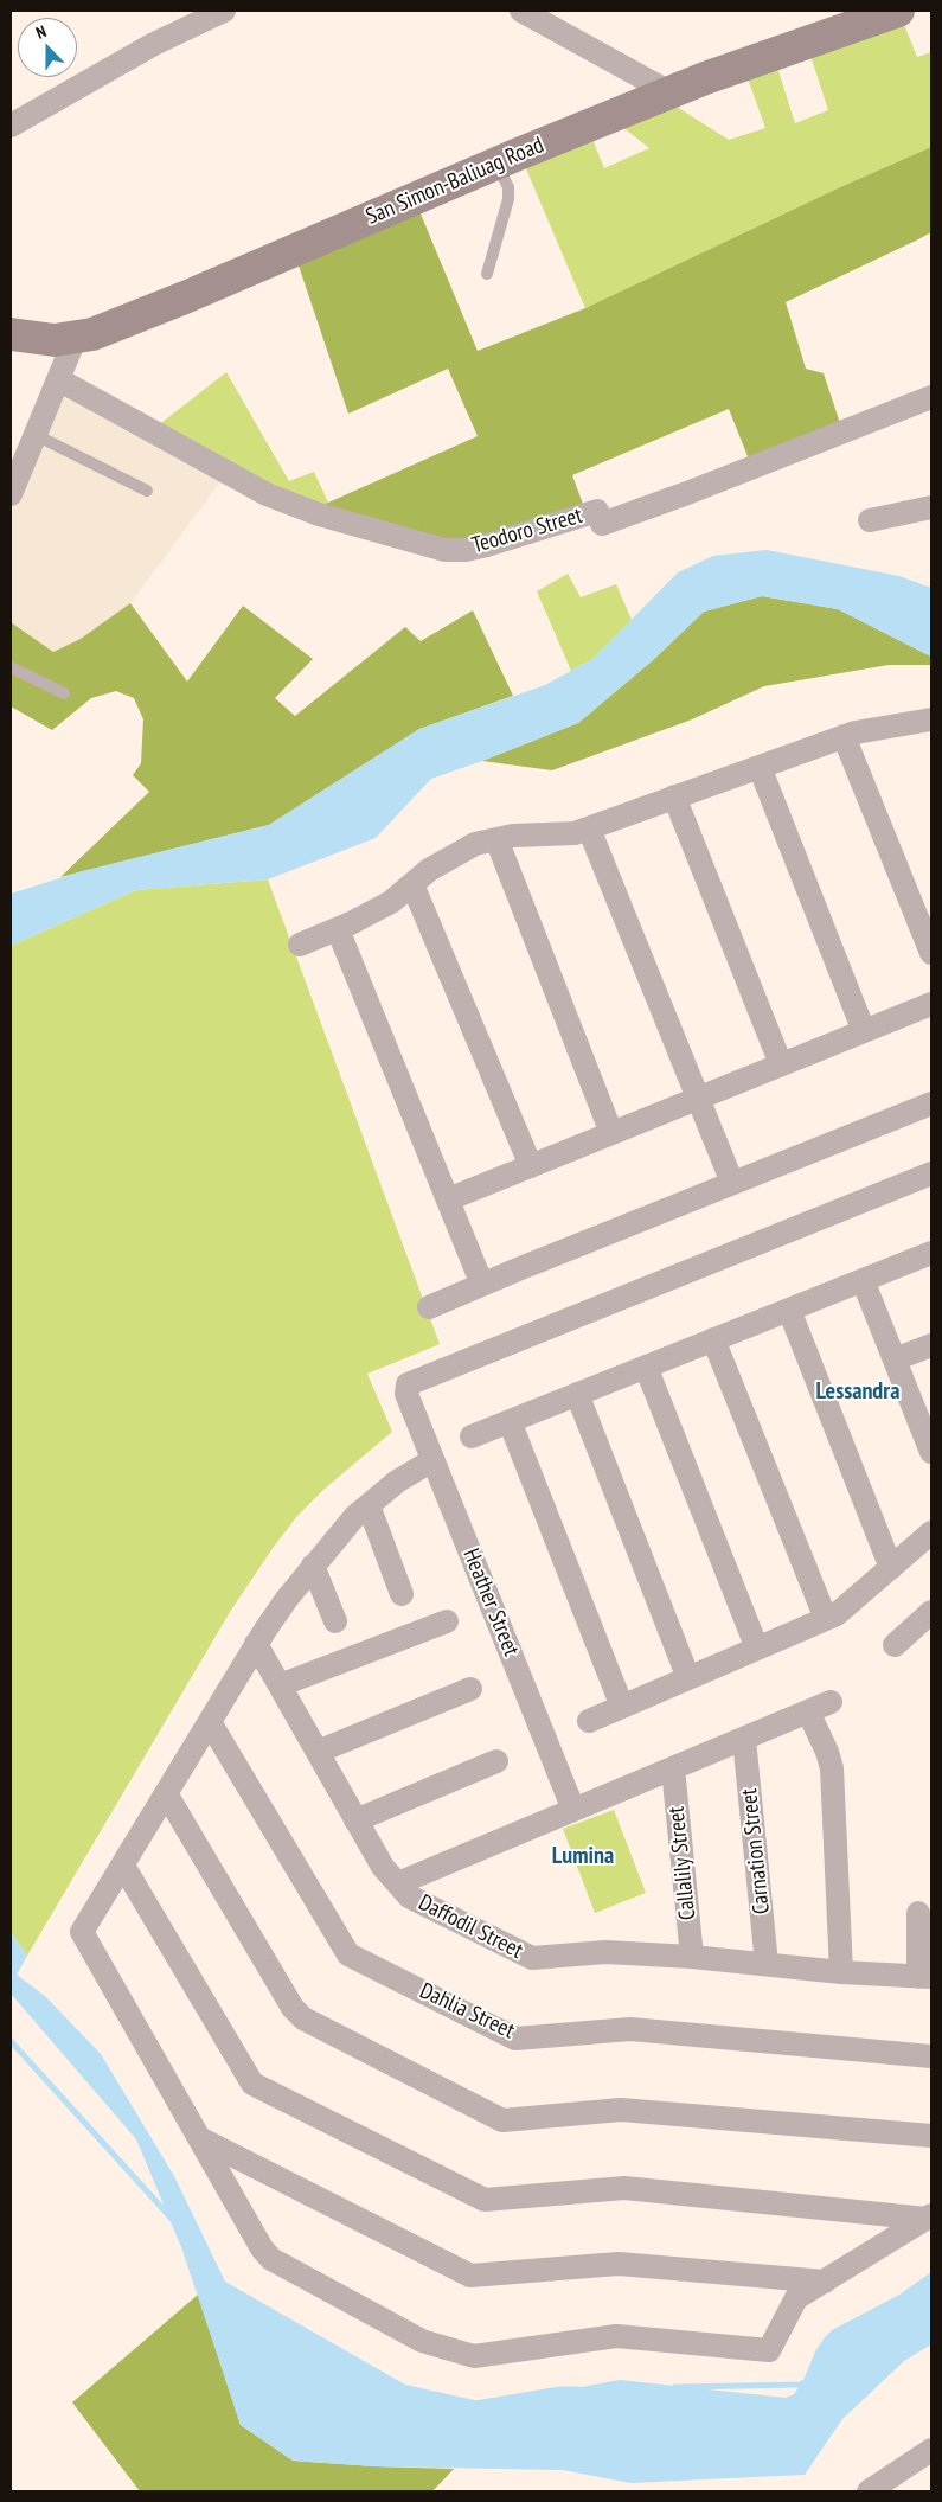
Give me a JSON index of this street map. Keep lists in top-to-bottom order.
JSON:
{
  "streets": {
    "main road": ["San Simon-Baliuag Road"],
    "street": [
      "Teodoro Street",
      "Heather Street",
      "Carnation Street",
      "Callalily Street",
      "Daffodil Street",
      "Dahlia Street"
    ]
  },
  "crossings": [
    ["Carnation Street", "Daffodil Street"],
    ["Callalily Street", "Daffodil Street"]
  ],
  "districts": ["Lessandra", "Lumina"],
  "north": "top"
}
